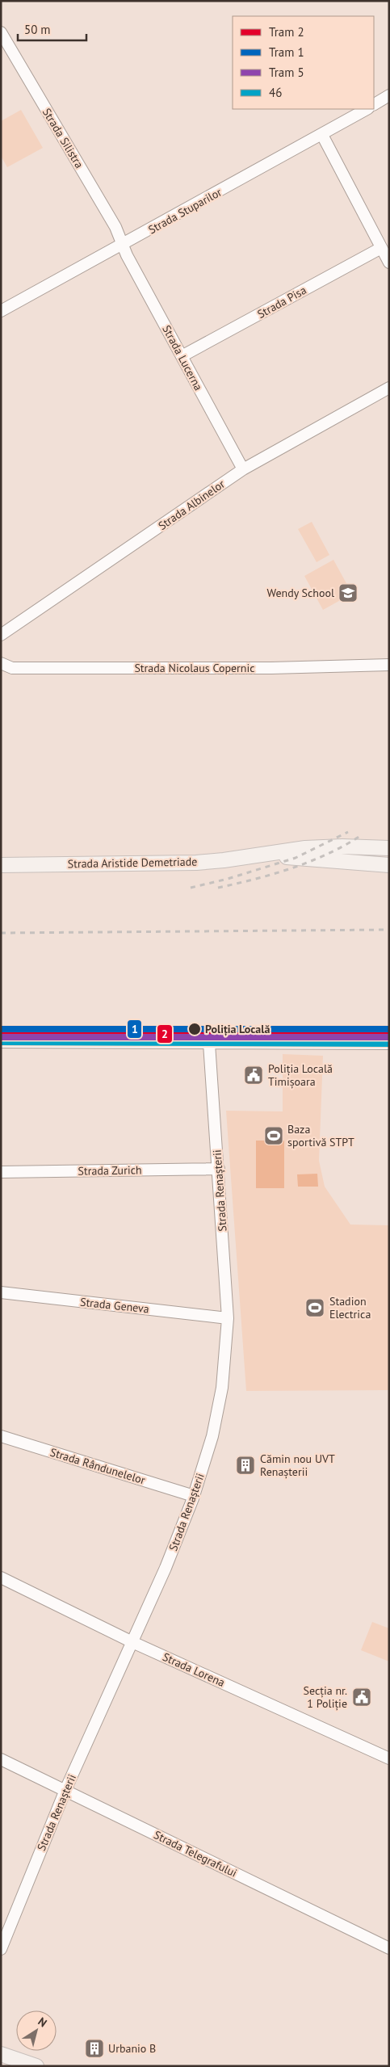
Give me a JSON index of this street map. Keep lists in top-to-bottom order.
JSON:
{
  "streets": {
    "main road": ["Strada Aristide Demetriade"],
    "street": [
      "Strada Silistra",
      "Strada Stuparilor",
      "Strada Pisa",
      "Strada Lucerna",
      "Strada Albinelor",
      "Strada Nicolaus Copernic",
      "Strada Zurich",
      "Strada Renașterii",
      "Strada Geneva",
      "Strada Rândunelelor",
      "Strada Lorena",
      "Strada Telegrafului"
    ]
  },
  "crossings": [
    ["Strada Silistra", "Strada Stuparilor"],
    ["Strada Silistra", "Strada Lucerna"],
    ["Strada Stuparilor", "Strada Lucerna"],
    ["Strada Pisa", "Strada Lucerna"],
    ["Strada Lucerna", "Strada Albinelor"],
    ["Strada Zurich", "Strada Renașterii"],
    ["Strada Renașterii", "Strada Geneva"],
    ["Strada Renașterii", "Strada Rândunelelor"],
    ["Strada Renașterii", "Strada Lorena"],
    ["Strada Renașterii", "Strada Telegrafului"]
  ],
  "places": {
    "school or university": ["Wendy School"],
    "other": ["Poliția Locală"],
    "public building": ["Poliția Locală Timișoara", "Secția nr. 1 Poliție"],
    "sports": ["Baza sportivă STPT", "Stadion Electrica"],
    "building": ["Cămin nou UVT Renașterii", "Urbanio B"]
  },
  "lines": [
    "tram line 1",
    "tram line 2",
    "tram line 5",
    "transit line 46"
  ],
  "legend": [
    "Tram 2",
    "Tram 1",
    "Tram 5",
    "46"
  ],
  "scale_bar": "50 m",
  "north": "top right"
}
